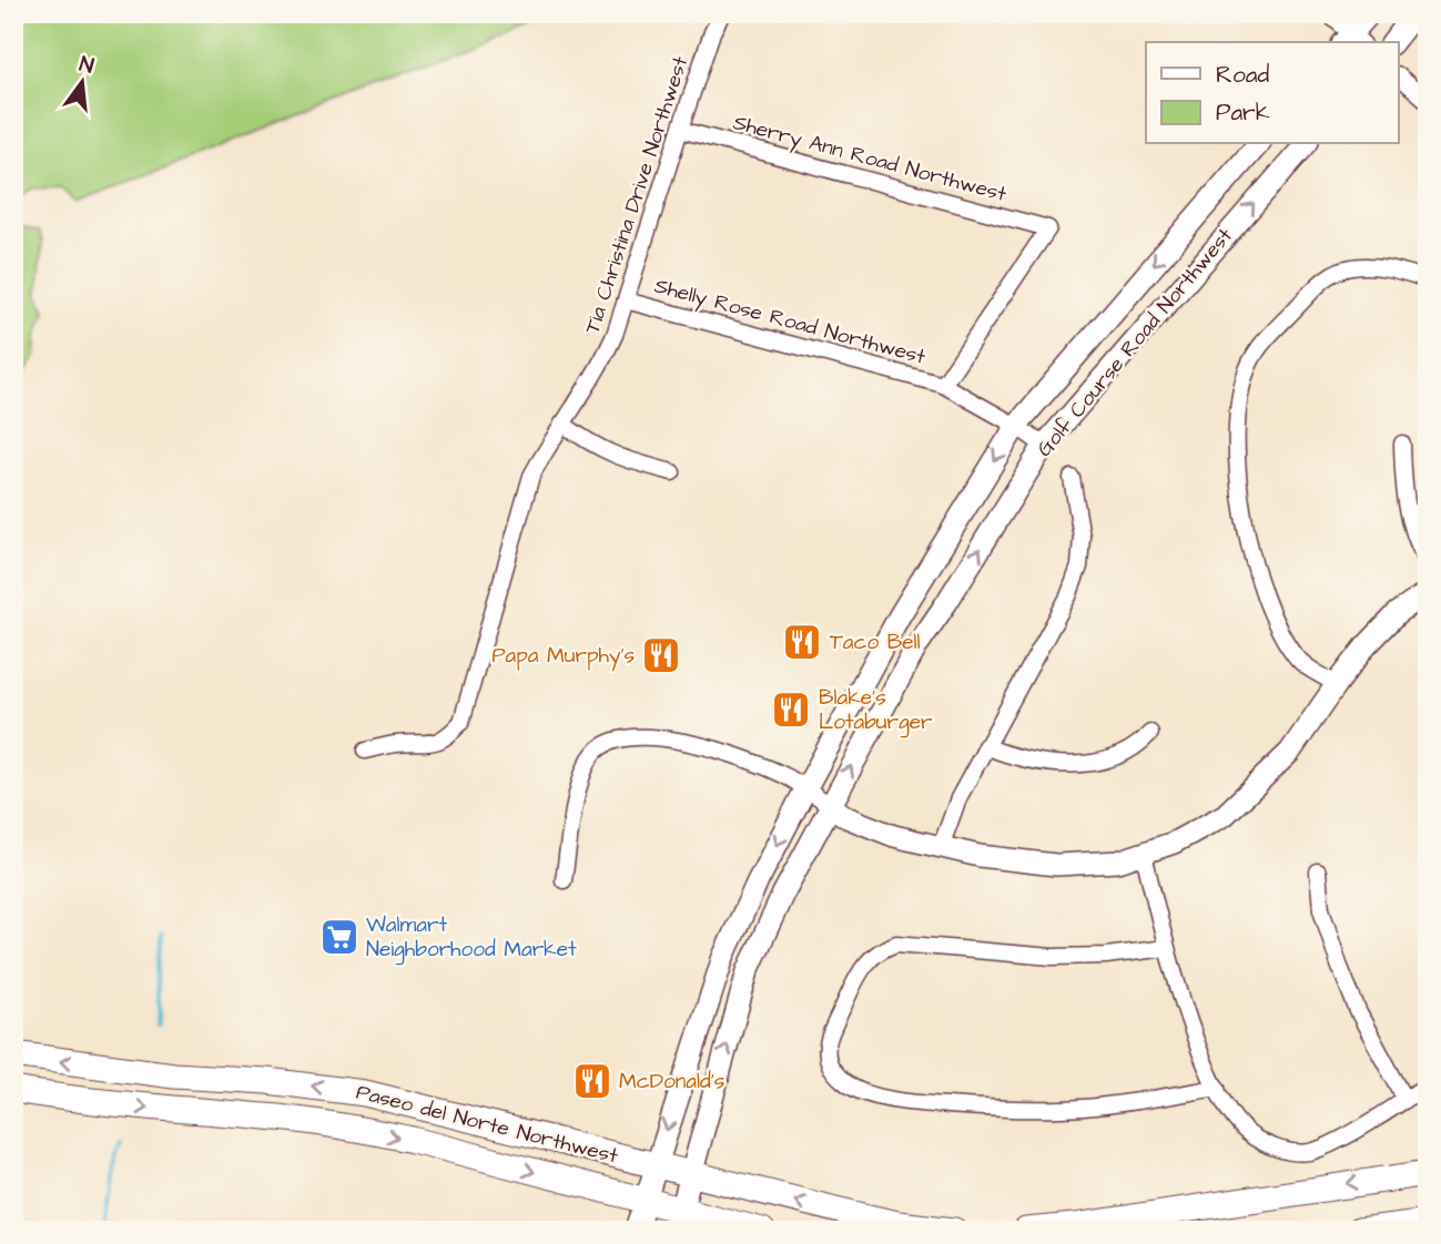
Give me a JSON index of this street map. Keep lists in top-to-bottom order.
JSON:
{
  "streets": {
    "main road": ["Golf Course Road Northwest", "Paseo del Norte Northwest"],
    "street": ["Sherry Ann Road Northwest", "Tia Christina Drive Northwest", "Shelly Rose Road Northwest"]
  },
  "crossings": [
    ["Sherry Ann Road Northwest", "Tia Christina Drive Northwest"],
    ["Sherry Ann Road Northwest", "Shelly Rose Road Northwest"],
    ["Tia Christina Drive Northwest", "Shelly Rose Road Northwest"],
    ["Shelly Rose Road Northwest", "Golf Course Road Northwest"],
    ["Golf Course Road Northwest", "Paseo del Norte Northwest"]
  ],
  "places": {
    "restaurant": [
      "Taco Bell",
      "Papa Murphy's",
      "Blake's Lotaburger",
      "McDonald's"
    ],
    "supermarket": ["Walmart Neighborhood Market"]
  },
  "legend": ["Road", "Park"],
  "north": "top"
}
